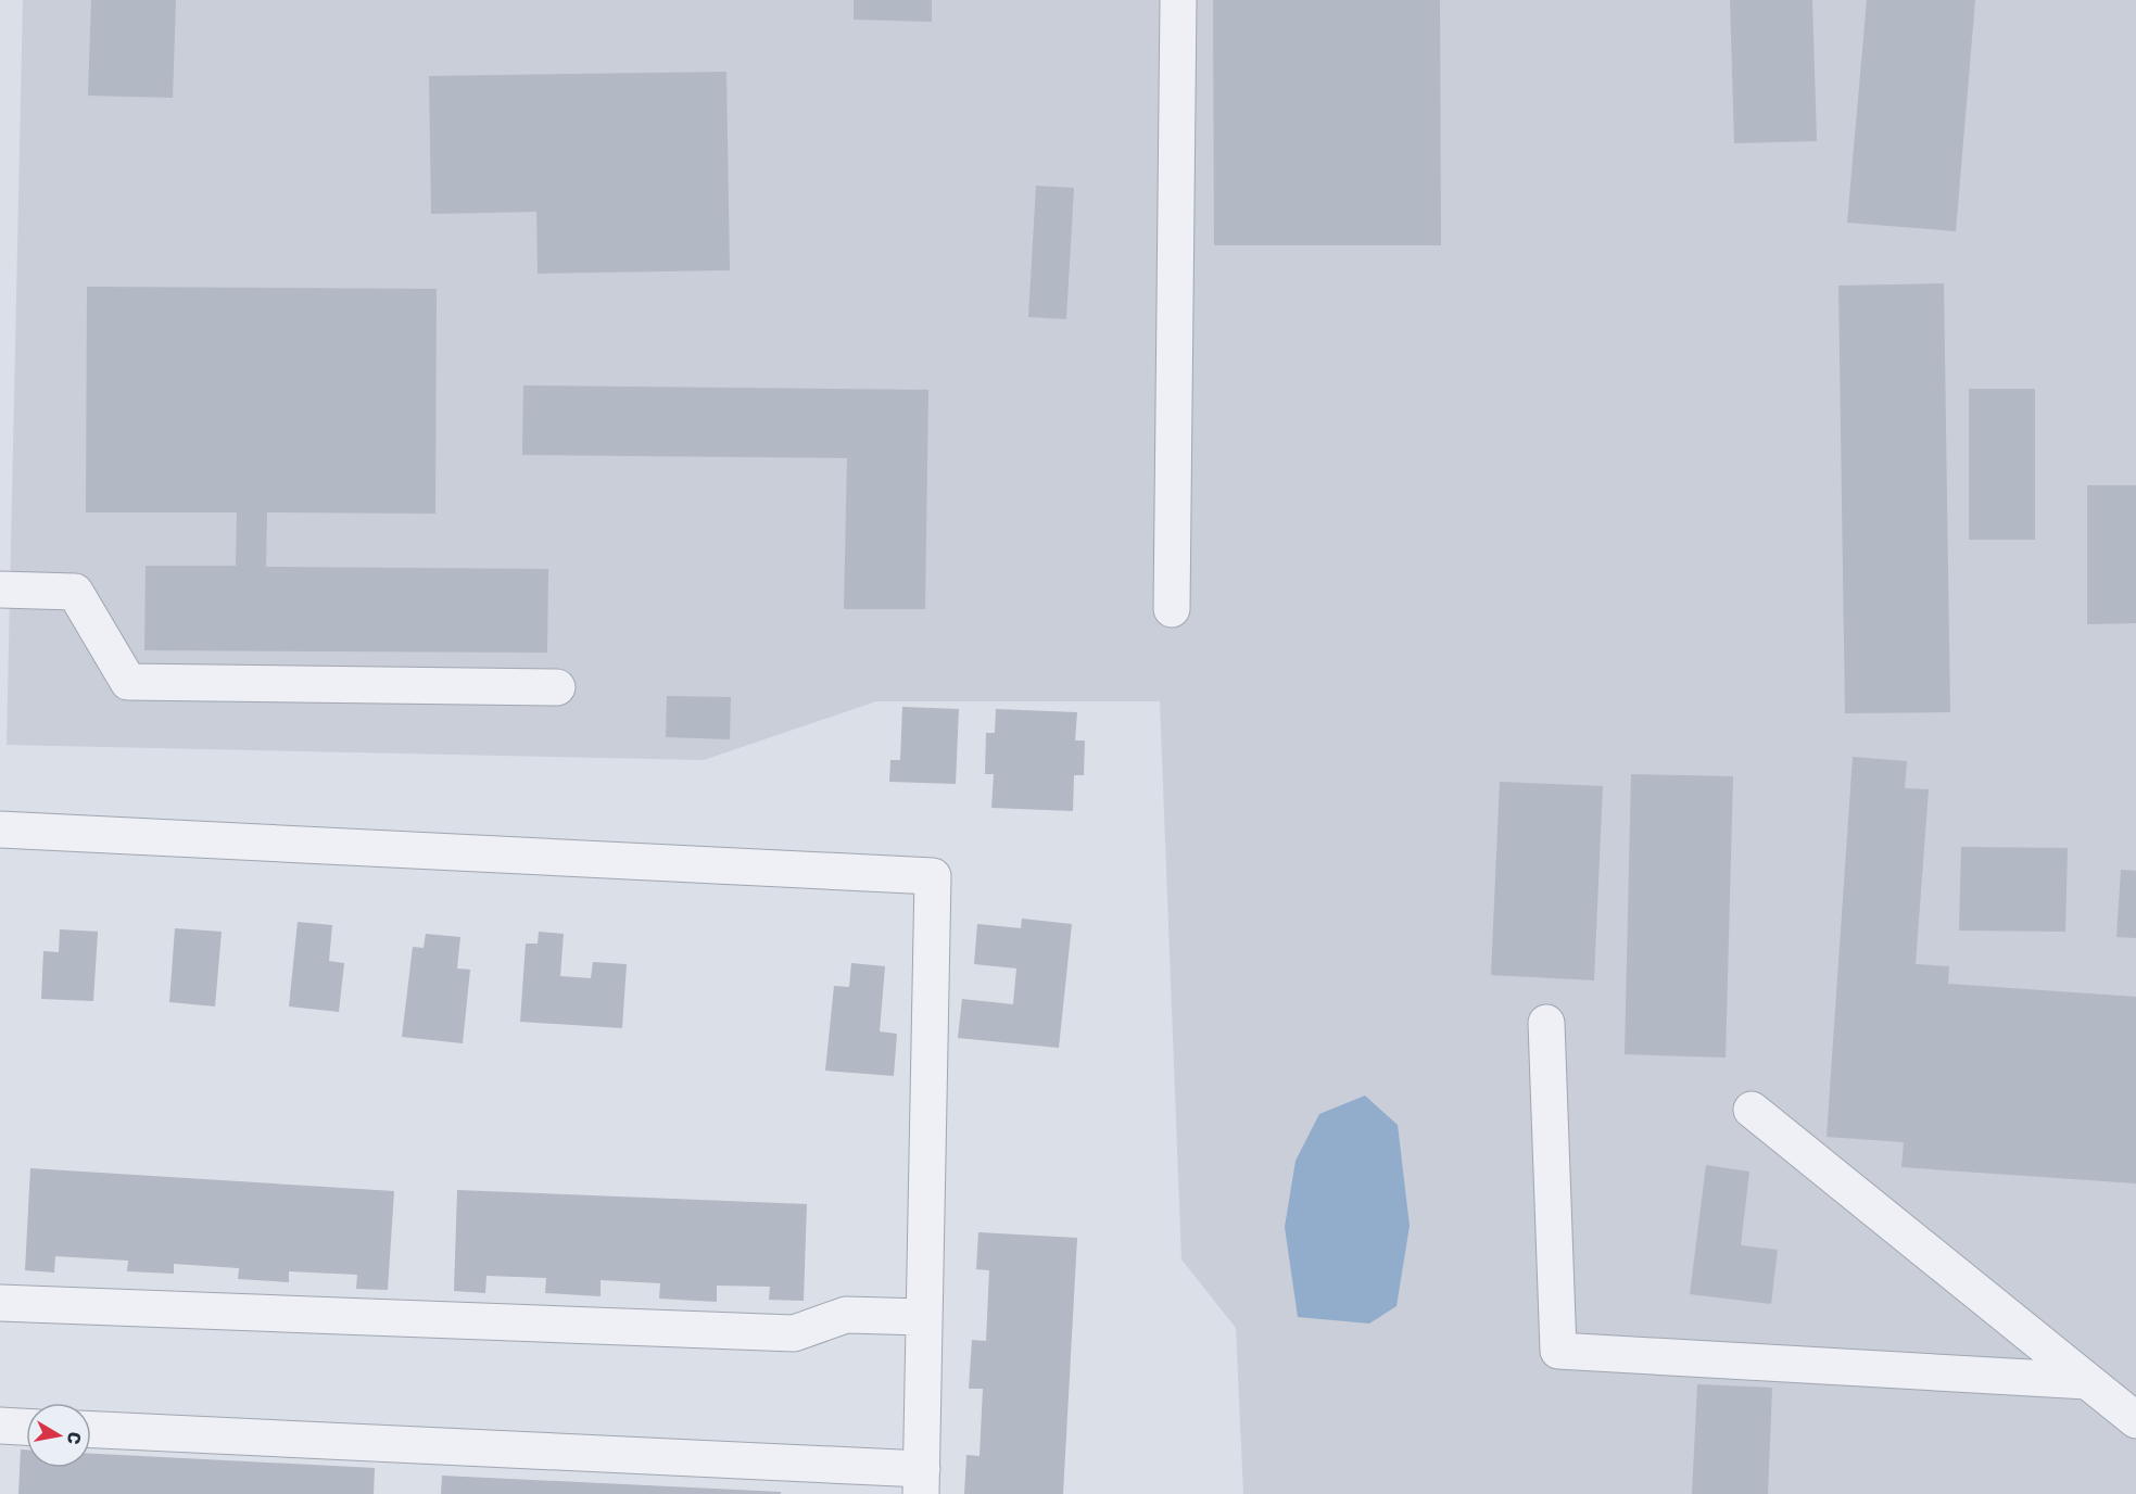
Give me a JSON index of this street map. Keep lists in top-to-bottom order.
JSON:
{
  "north": "right"
}
